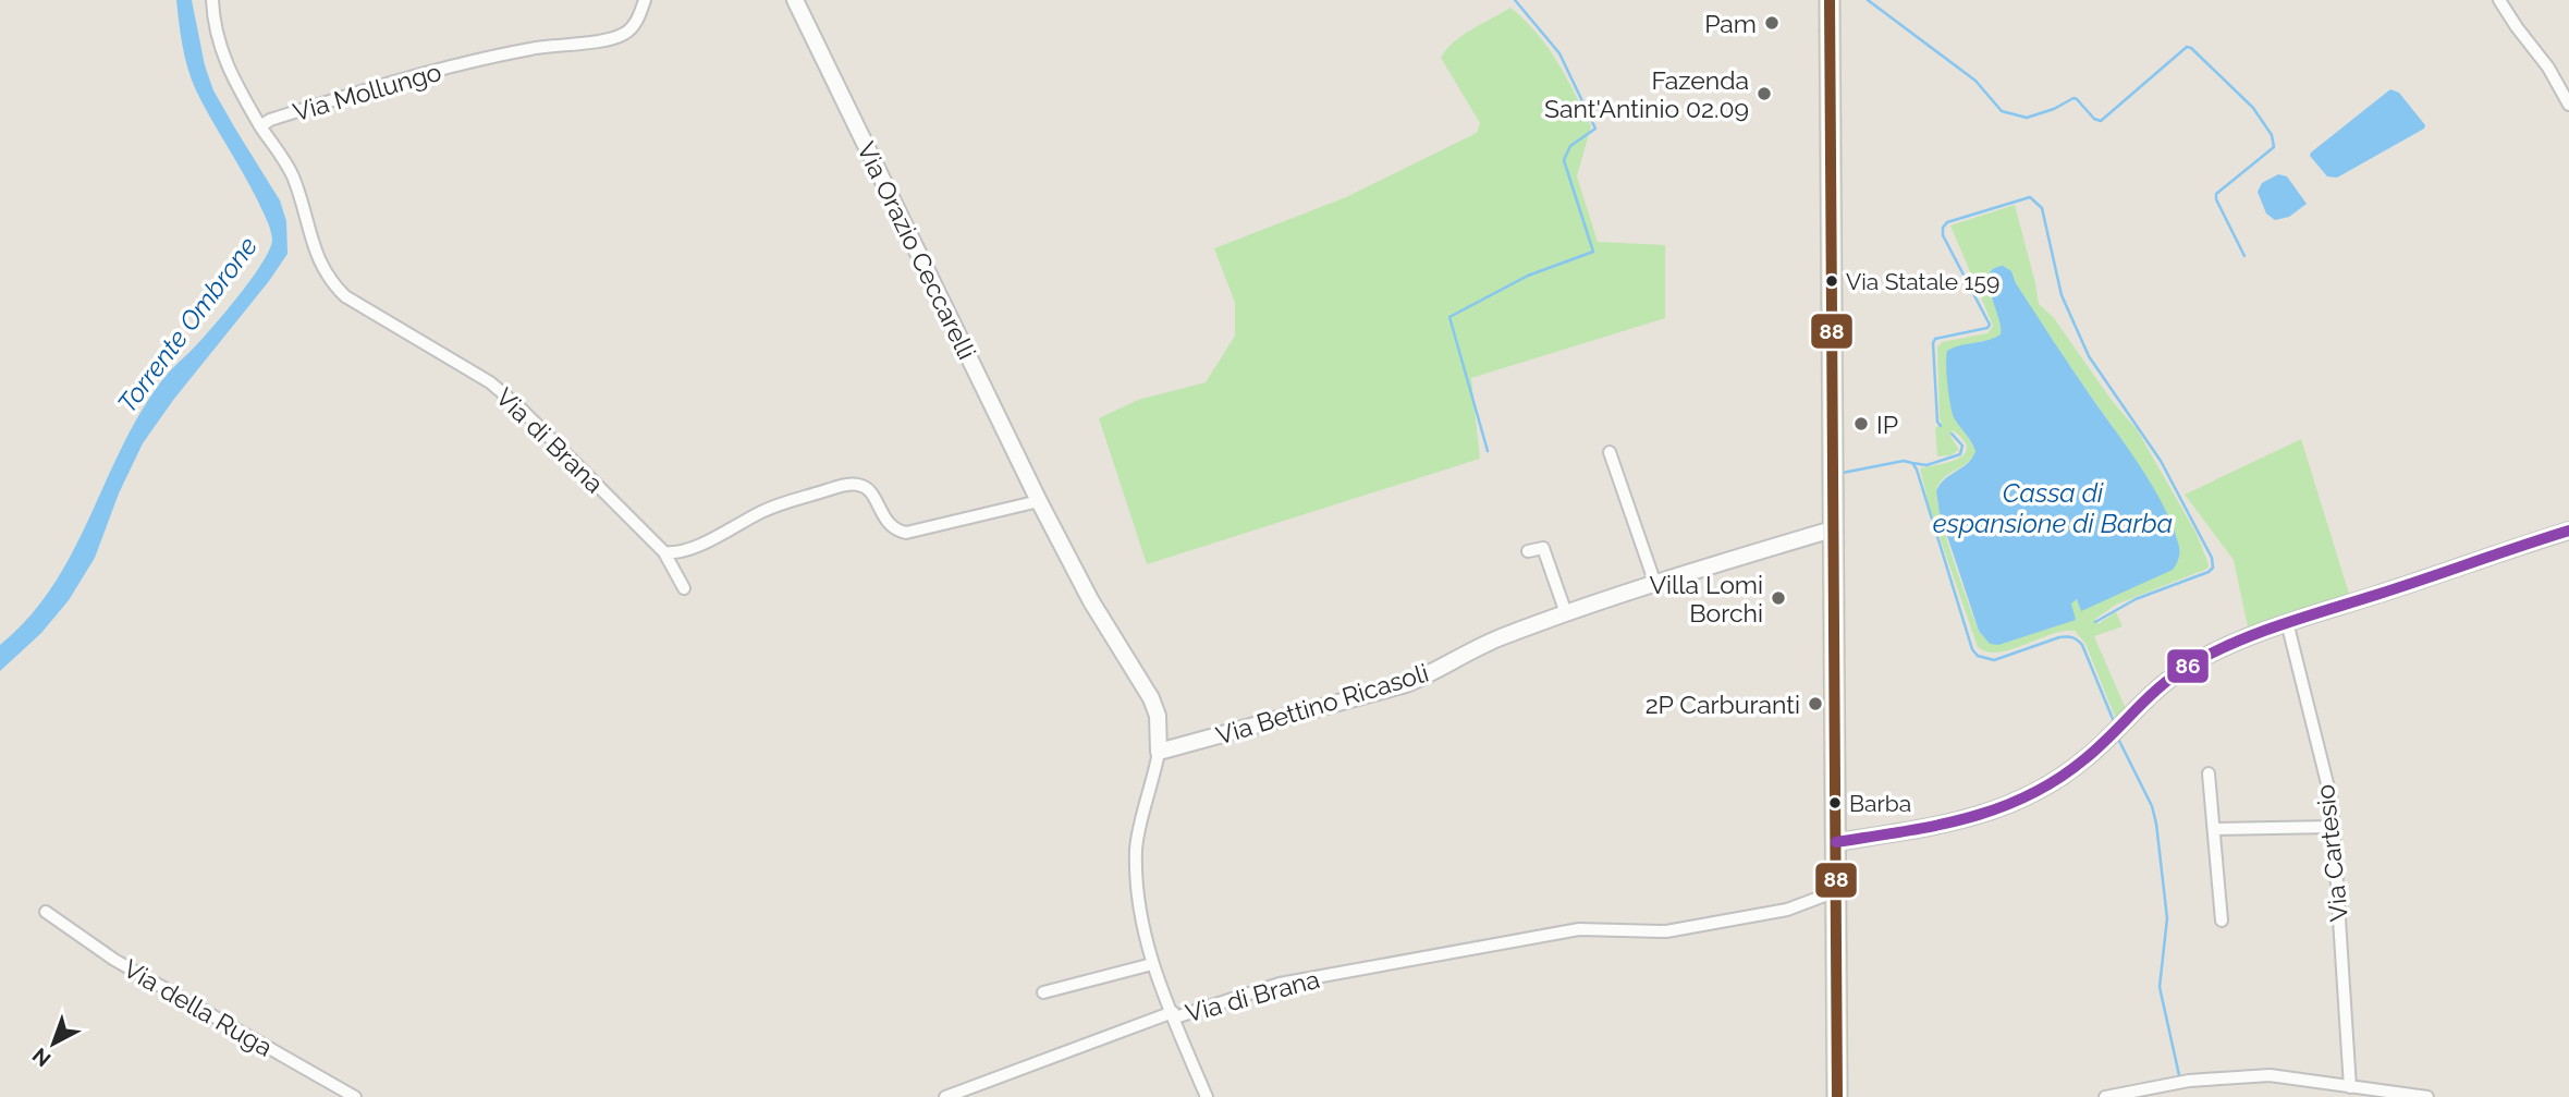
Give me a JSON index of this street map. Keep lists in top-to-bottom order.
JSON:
{
  "streets": {
    "street": [
      "Via Mollungo",
      "Via Orazio Ceccarelli",
      "Via di Brana",
      "Via Bettino Ricasoli",
      "Via Cartesio",
      "Via della Ruga"
    ]
  },
  "crossings": [
    ["Via Mollungo", "Via di Brana"],
    ["Via Orazio Ceccarelli", "Via di Brana"],
    ["Via di Brana", "Via Bettino Ricasoli"]
  ],
  "water": ["Torrente Ombrone", "Cassa di espansione di Barba"],
  "places": [
    "Pam",
    "Fazenda Sant'Antinio 02.09",
    "Via Statale 159",
    "IP",
    "Villa Lomi Borchi",
    "2P Carburanti",
    "Barba"
  ],
  "lines": ["transit line 88", "transit line 86"],
  "north": "bottom left"
}
